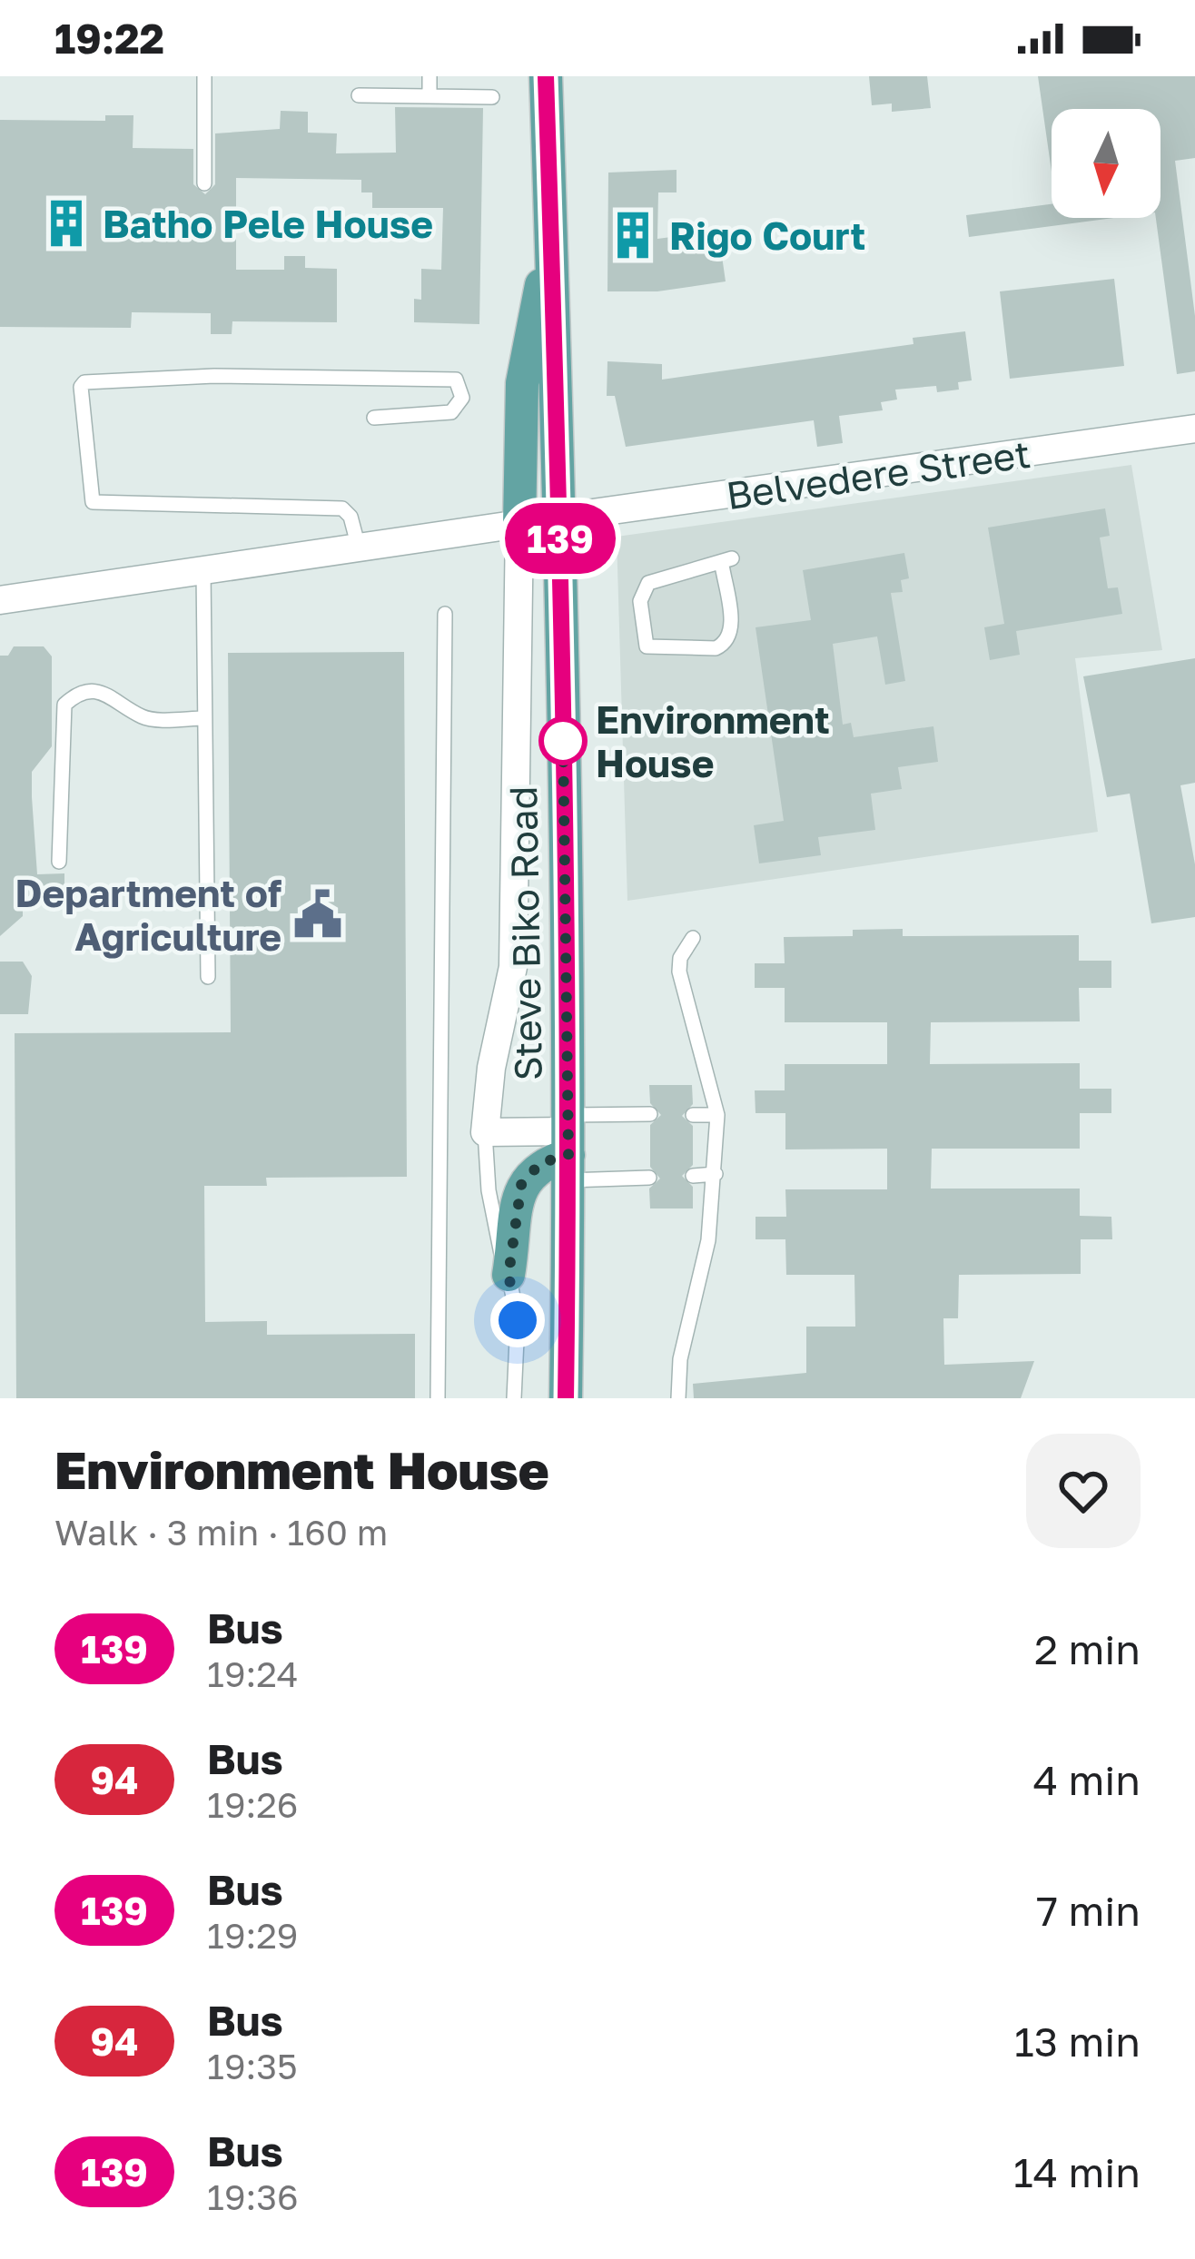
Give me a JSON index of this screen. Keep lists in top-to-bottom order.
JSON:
{
  "streets": {
    "main road": ["Steve Biko Road"],
    "street": ["Belvedere Street"]
  },
  "crossings": [
    ["Belvedere Street", "Steve Biko Road"]
  ],
  "places": {
    "building": ["Batho Pele House", "Rigo Court"],
    "other": ["Environment House"],
    "public building": ["Department of Agriculture"]
  },
  "lines": ["bus line 139"],
  "north": "bottom",
  "page": {
    "status": "19:22",
    "on_map": "139",
    "heading": ["Environment House", "Walk · 3 min · 160 m"],
    "list": [
      {
        "mark": "139",
        "name": "Bus",
        "note": "19:24",
        "value": "2 min"
      },
      {
        "mark": "94",
        "name": "Bus",
        "note": "19:26",
        "value": "4 min"
      },
      {
        "mark": "139",
        "name": "Bus",
        "note": "19:29",
        "value": "7 min"
      },
      {
        "mark": "94",
        "name": "Bus",
        "note": "19:35",
        "value": "13 min"
      },
      {
        "mark": "139",
        "name": "Bus",
        "note": "19:36",
        "value": "14 min"
      }
    ]
  }
}
